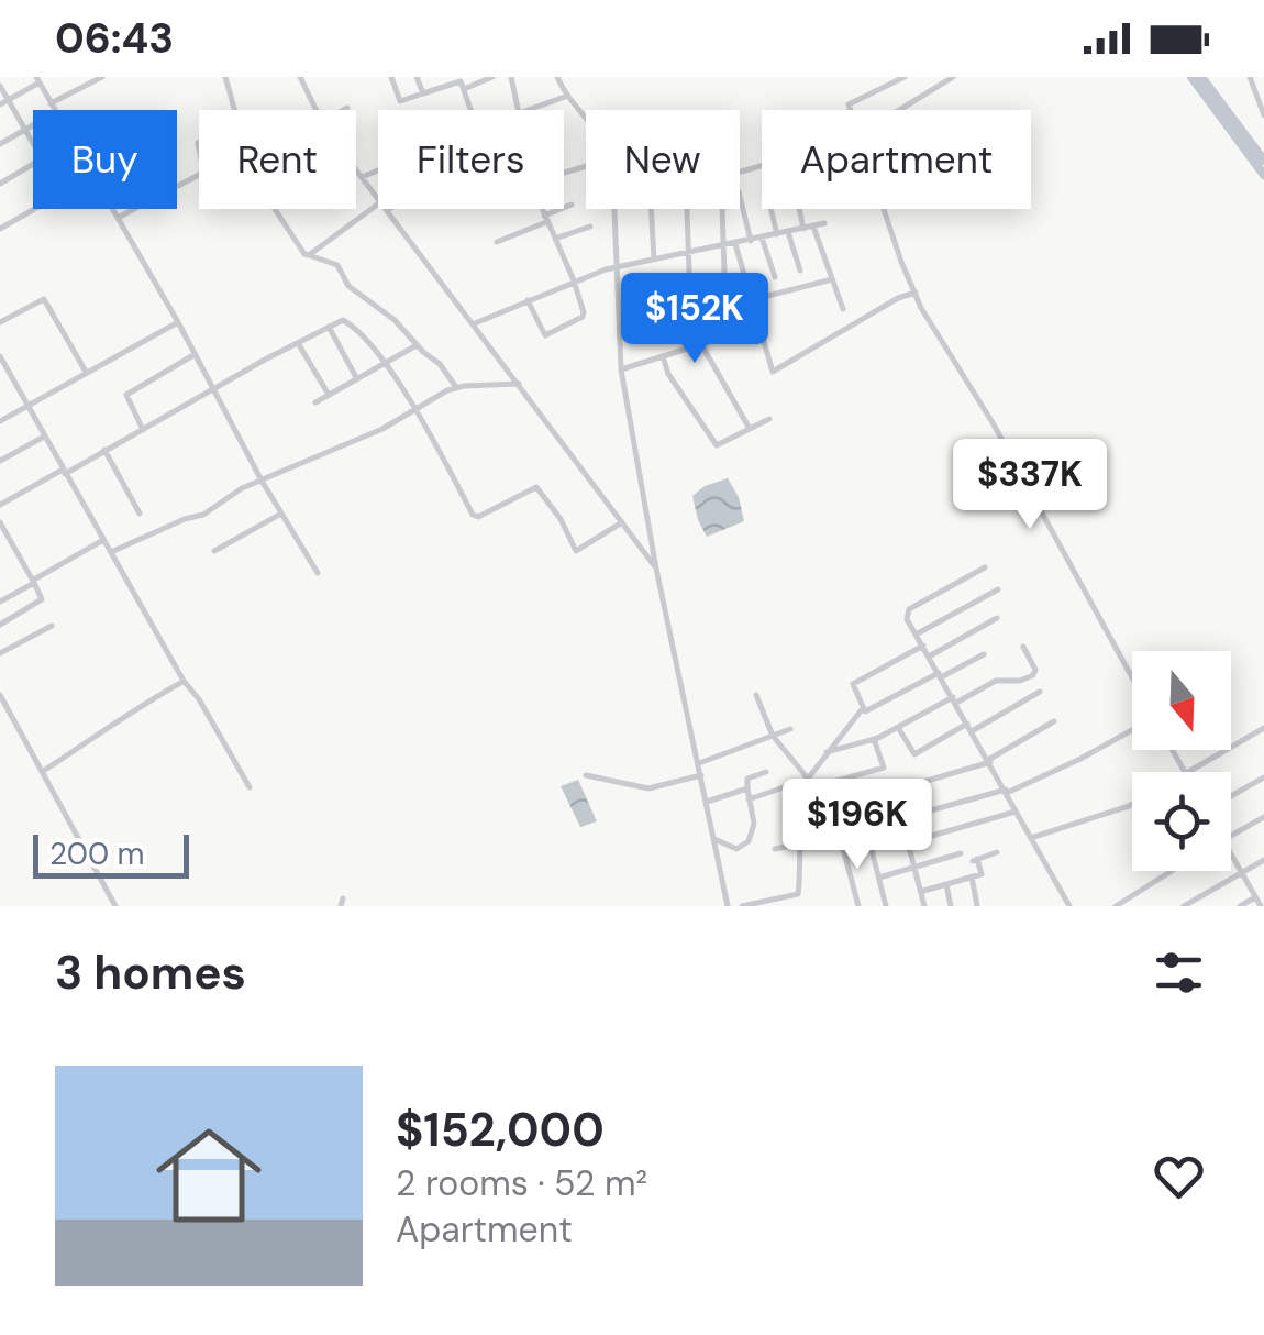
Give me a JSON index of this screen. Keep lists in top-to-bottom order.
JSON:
{
  "scale_bar": "200 m",
  "north": "bottom",
  "page": {
    "status": "06:43",
    "chip": [
      "Buy",
      "Rent",
      "Filters",
      "New",
      "Apartment"
    ],
    "price": ["$152K", "$337K", "$196K"],
    "scale": "200 m",
    "heading": "3 homes",
    "list": [
      {
        "name": "$152,000",
        "note": "2 rooms · 52 m² · Apartment"
      }
    ]
  }
}
